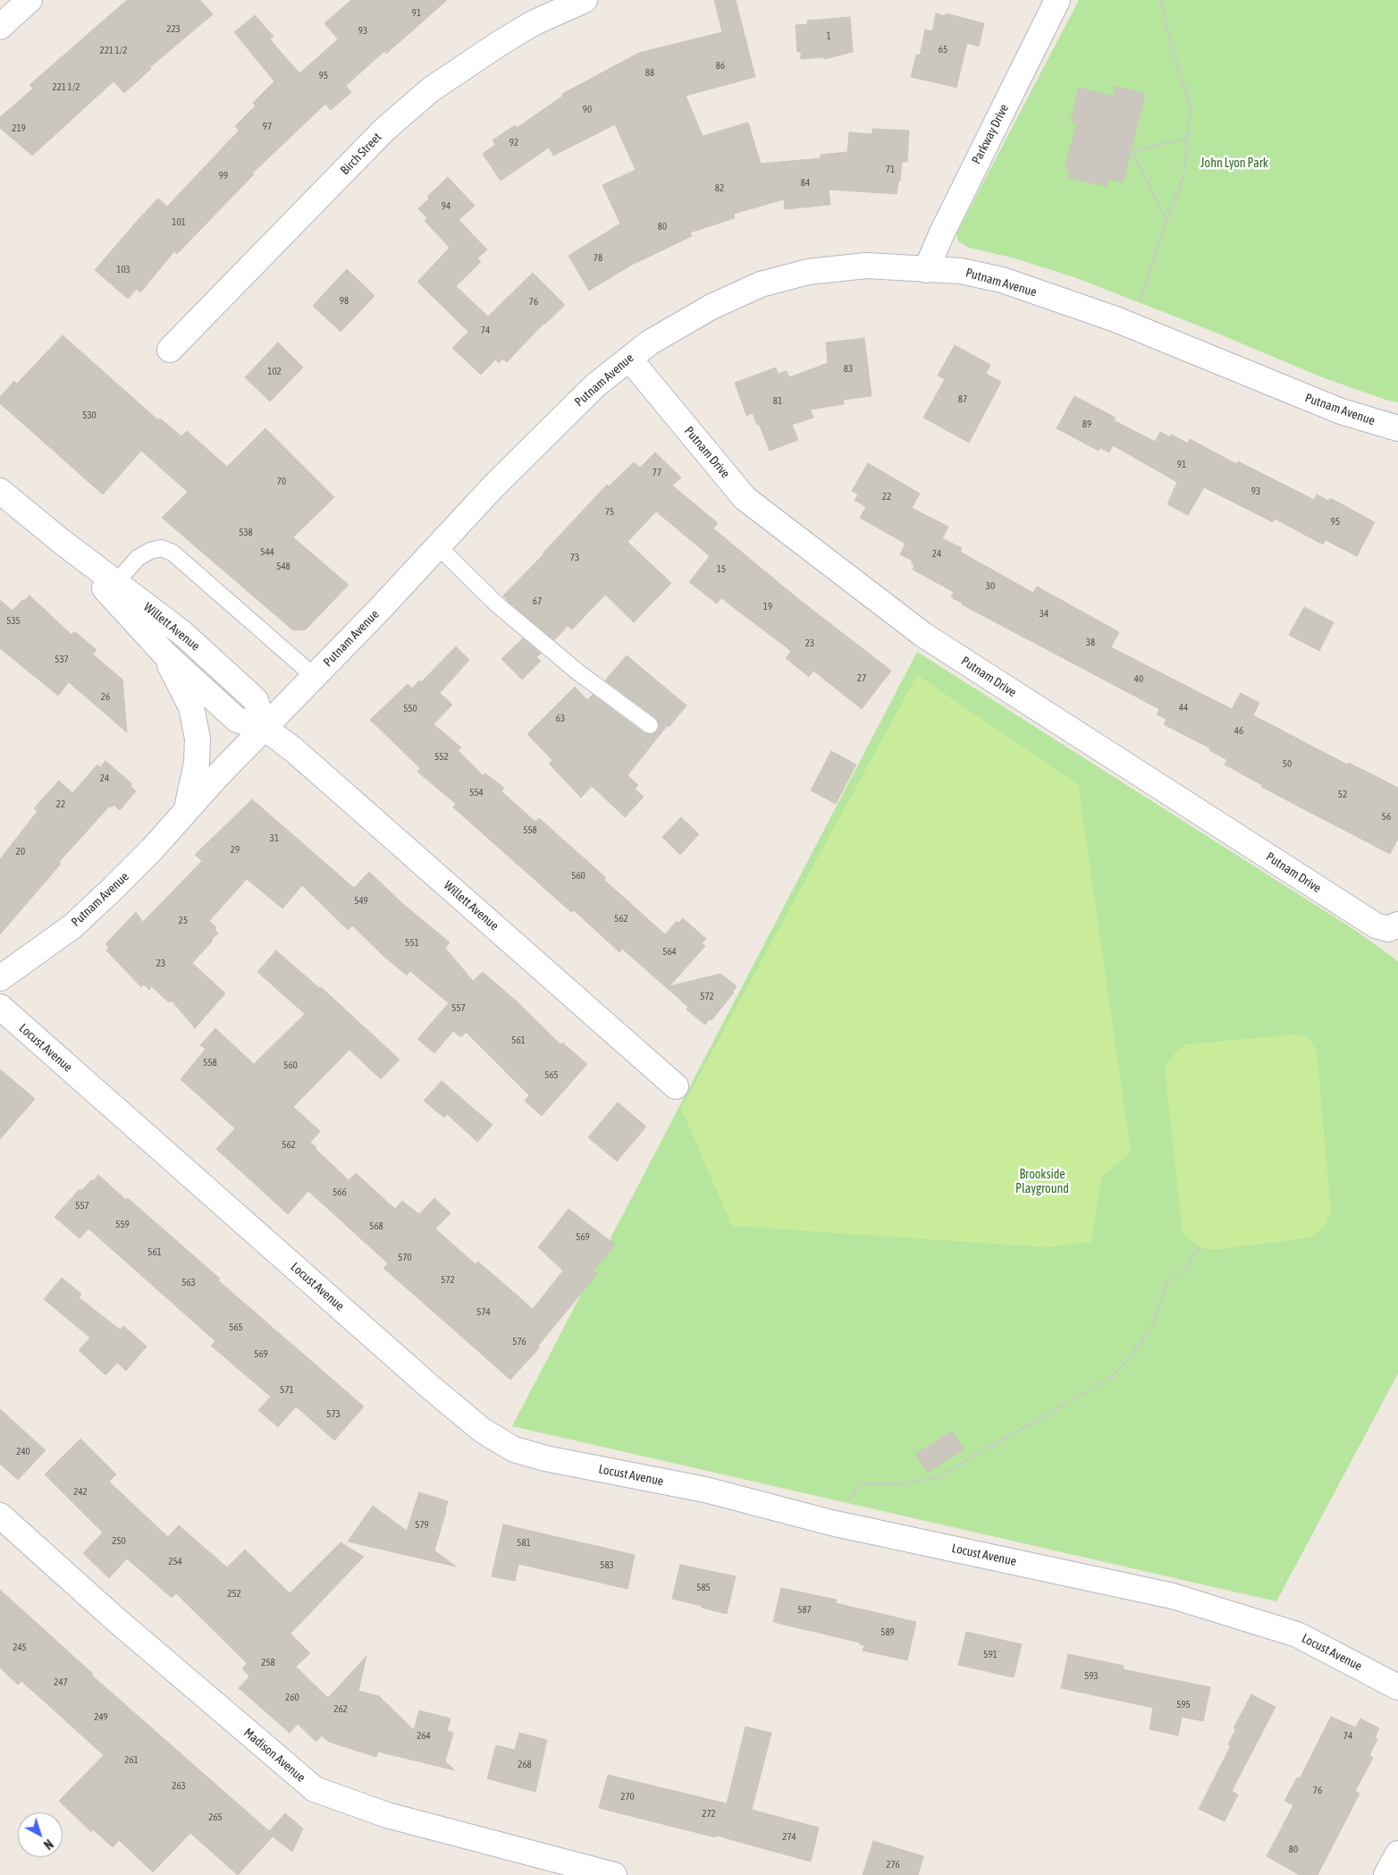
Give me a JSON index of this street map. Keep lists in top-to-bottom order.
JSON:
{
  "streets": {
    "street": [
      "Parkway Drive",
      "Birch Street",
      "Putnam Avenue",
      "Putnam Drive",
      "Willett Avenue",
      "Locust Avenue",
      "Madison Avenue"
    ]
  },
  "crossings": [
    ["Parkway Drive", "Putnam Avenue"],
    ["Putnam Avenue", "Putnam Drive"],
    ["Putnam Avenue", "Willett Avenue"]
  ],
  "parks": ["John Lyon Park", "Brookside Playground"],
  "house_numbers": [
    "91",
    "223",
    "93",
    "1",
    "65",
    "221 1/2",
    "86",
    "88",
    "95",
    "221 1/2",
    "90",
    "97",
    "219",
    "92",
    "71",
    "99",
    "84",
    "82",
    "94",
    "101",
    "80",
    "78",
    "103",
    "98",
    "76",
    "74",
    "83",
    "102",
    "87",
    "81",
    "530",
    "89",
    "91",
    "77",
    "70",
    "93",
    "22",
    "75",
    "95",
    "538",
    "544",
    "24",
    "73",
    "548",
    "15",
    "30",
    "67",
    "19",
    "34",
    "535",
    "38",
    "23",
    "537",
    "27",
    "40",
    "26",
    "44",
    "550",
    "63",
    "46",
    "552",
    "50",
    "24",
    "554",
    "52",
    "22",
    "56",
    "558",
    "31",
    "29",
    "20",
    "560",
    "549",
    "562",
    "25",
    "551",
    "564",
    "23",
    "572",
    "557",
    "561",
    "558",
    "560",
    "565",
    "562",
    "566",
    "557",
    "559",
    "568",
    "569",
    "561",
    "570",
    "572",
    "563",
    "574",
    "565",
    "576",
    "569",
    "571",
    "573",
    "240",
    "242",
    "579",
    "250",
    "581",
    "254",
    "583",
    "585",
    "252",
    "587",
    "589",
    "245",
    "591",
    "258",
    "593",
    "247",
    "260",
    "595",
    "262",
    "249",
    "264",
    "74",
    "261",
    "268",
    "263",
    "76",
    "270",
    "272",
    "265",
    "274",
    "80",
    "276"
  ],
  "north": "bottom right"
}
